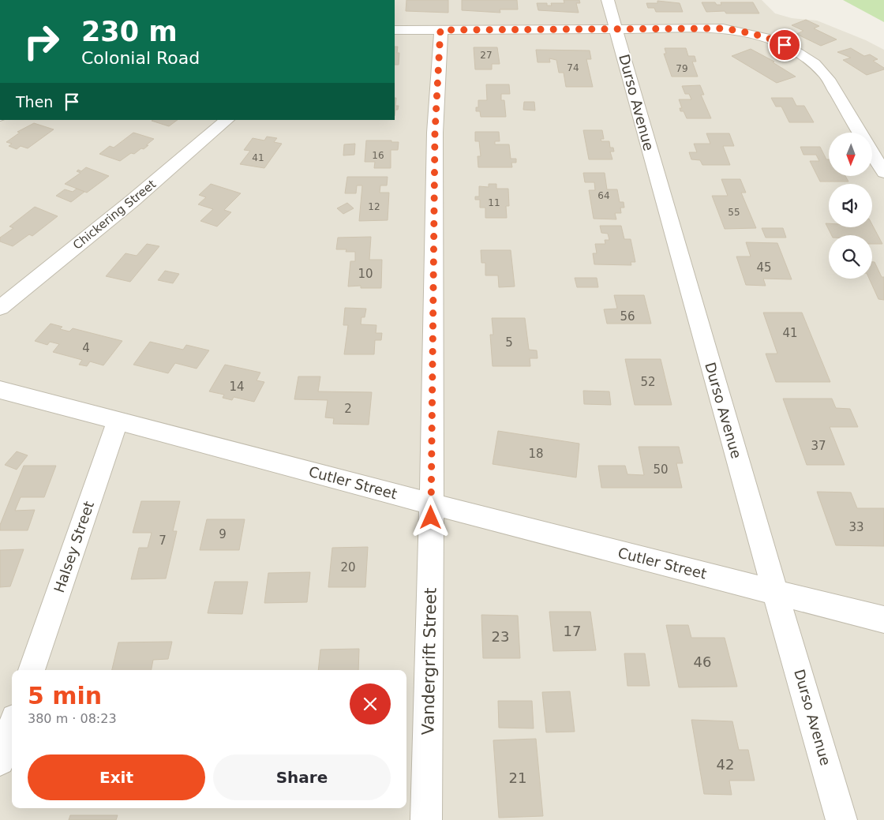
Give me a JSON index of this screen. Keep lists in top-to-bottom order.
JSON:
{
  "streets": {
    "street": [
      "Durso Avenue",
      "Chickering Street",
      "Cutler Street",
      "Halsey Street",
      "Vandergrift Street"
    ]
  },
  "crossings": [
    ["Durso Avenue", "Cutler Street"],
    ["Cutler Street", "Halsey Street"],
    ["Cutler Street", "Vandergrift Street"]
  ],
  "house_numbers": [
    "27",
    "74",
    "79",
    "16",
    "41",
    "64",
    "11",
    "12",
    "55",
    "45",
    "10",
    "56",
    "41",
    "5",
    "4",
    "52",
    "14",
    "2",
    "37",
    "18",
    "50",
    "33",
    "9",
    "7",
    "20",
    "17",
    "23",
    "46",
    "42",
    "21"
  ],
  "north": "bottom",
  "page": {
    "turn": ["230 m", "Colonial Road"],
    "then": "Then",
    "heading": ["5 min", "380 m · 08:23"],
    "buttons": ["Exit", "Share"]
  }
}
